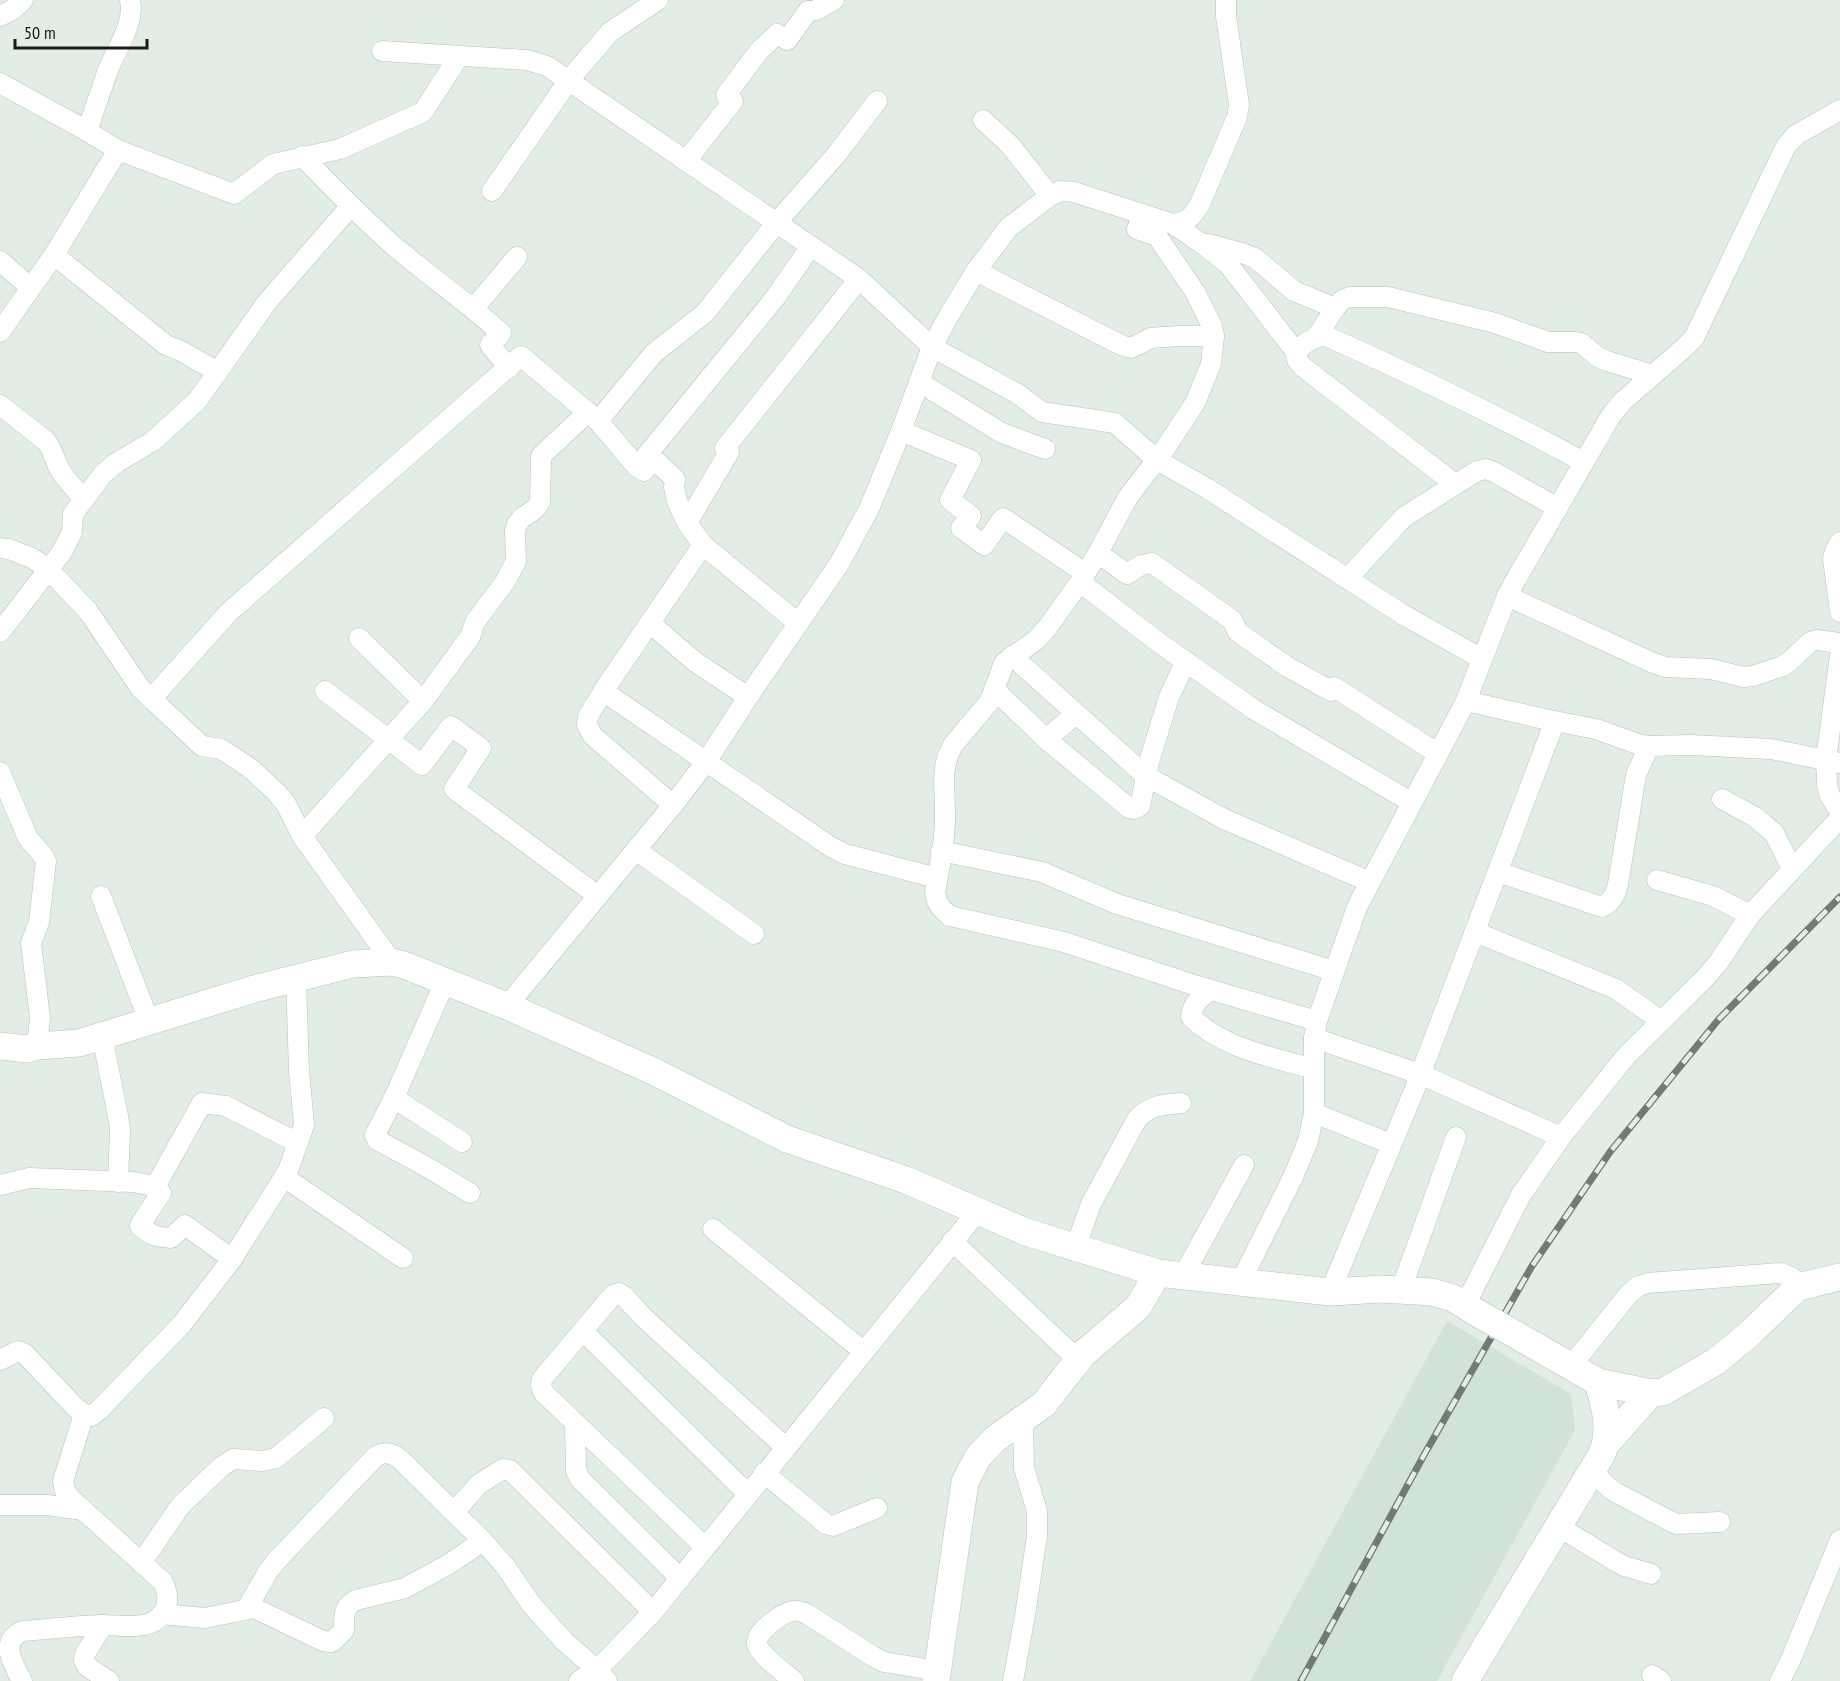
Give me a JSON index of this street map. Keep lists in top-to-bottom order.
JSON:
{
  "scale_bar": "50 m"
}
